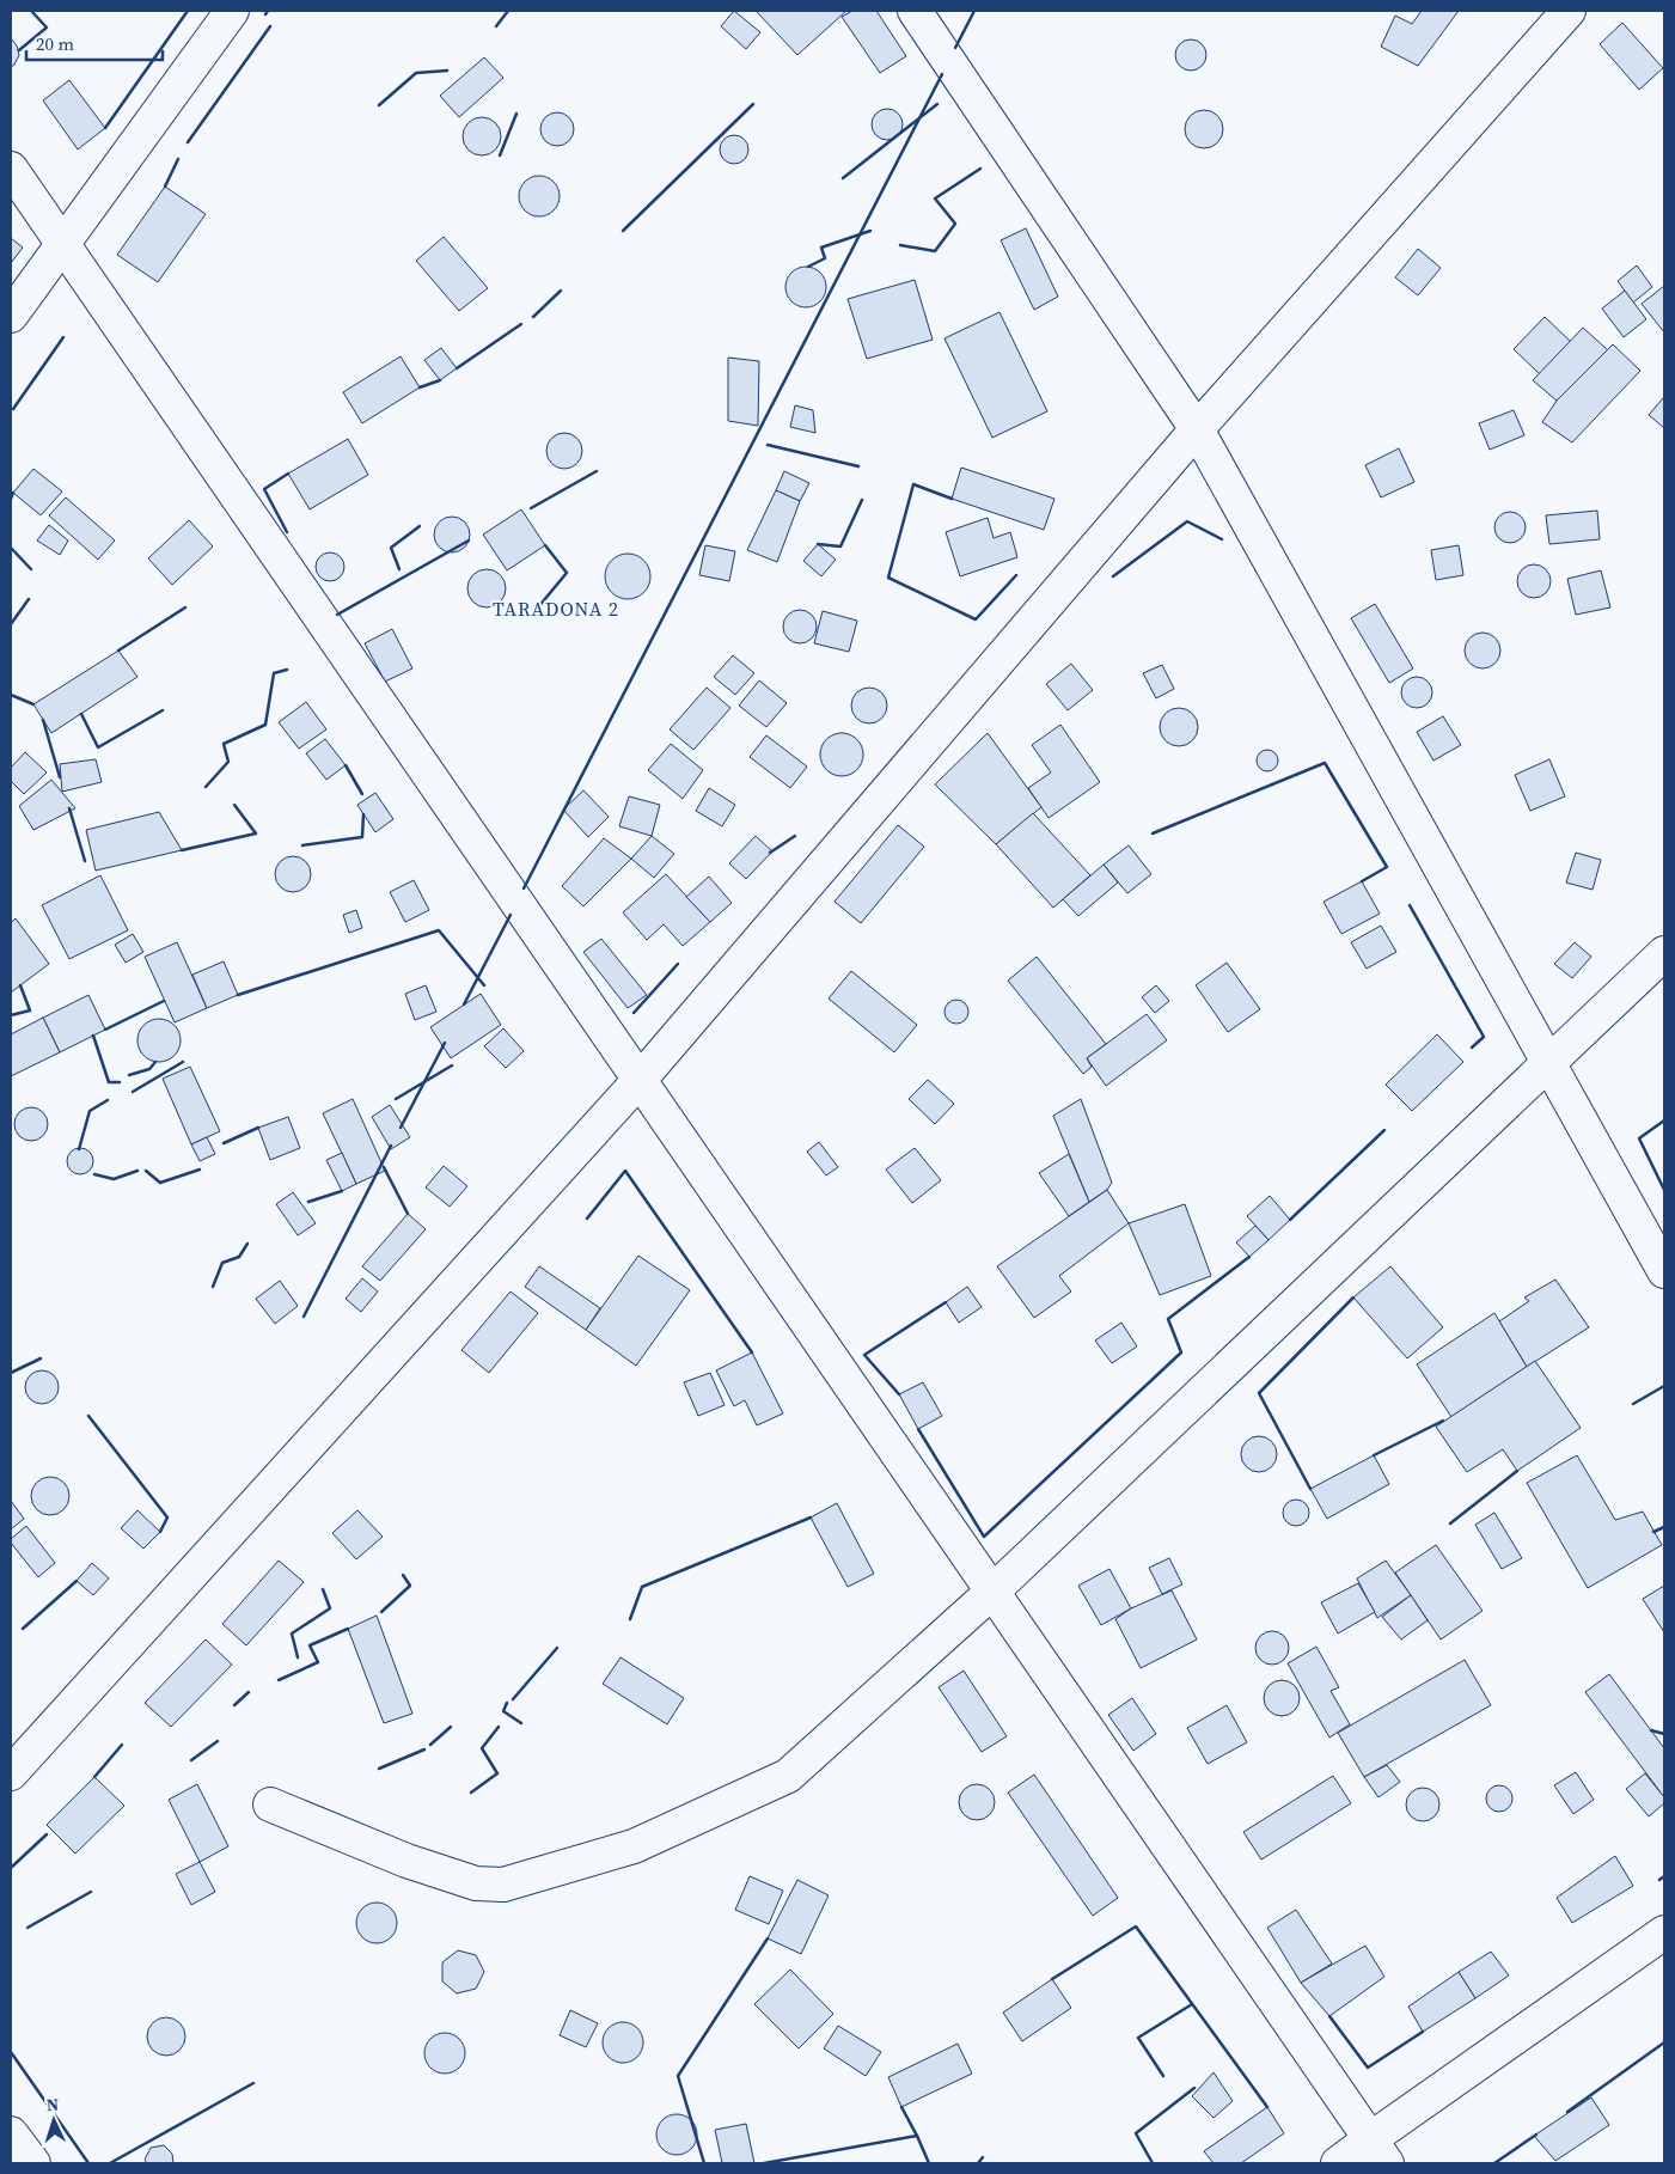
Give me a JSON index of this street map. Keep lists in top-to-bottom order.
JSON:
{
  "districts": ["TARADONA 2"],
  "scale_bar": "20 m",
  "north": "top"
}
